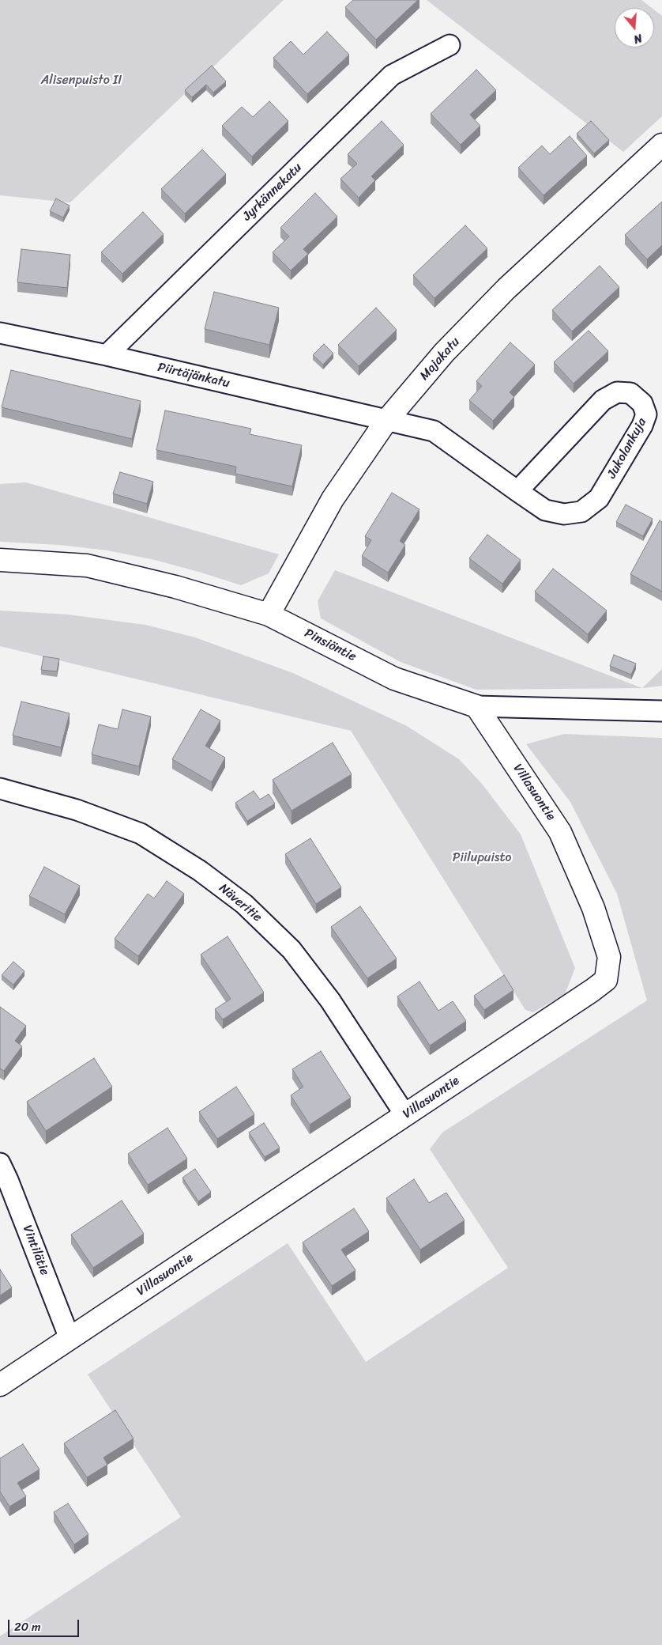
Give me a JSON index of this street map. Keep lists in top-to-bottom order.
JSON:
{
  "streets": {
    "street": [
      "Jyrkännekatu",
      "Majakatu",
      "Piirtäjänkatu",
      "Jukolankuja",
      "Pinsiöntie",
      "Villasuontie",
      "Näveritie",
      "Vintilätie"
    ]
  },
  "crossings": [
    ["Jyrkännekatu", "Piirtäjänkatu"],
    ["Majakatu", "Piirtäjänkatu"],
    ["Majakatu", "Jukolankuja"],
    ["Majakatu", "Pinsiöntie"],
    ["Piirtäjänkatu", "Jukolankuja"],
    ["Pinsiöntie", "Villasuontie"],
    ["Villasuontie", "Näveritie"],
    ["Villasuontie", "Vintilätie"]
  ],
  "parks": ["Alisenpuisto II", "Piilupuisto"],
  "scale_bar": "20 m",
  "north": "bottom"
}
